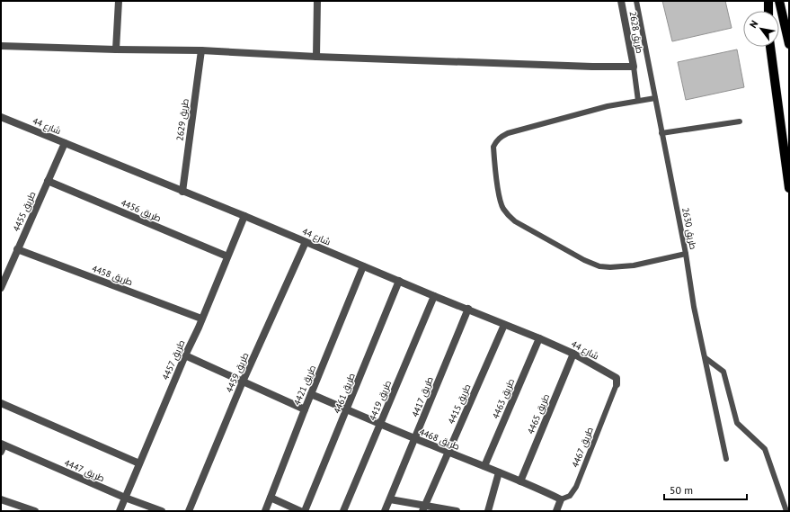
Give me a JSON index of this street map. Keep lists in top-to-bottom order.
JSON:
{
  "streets": {
    "street": [
      "طريق 2628",
      "طريق 2629",
      "شارع 44",
      "طريق 4456",
      "طريق 4455",
      "طريق 4458",
      "طريق 4457",
      "طريق 4459",
      "طريق 4421",
      "طريق 4461",
      "طريق 4417",
      "طريق 4463",
      "طريق 4419",
      "طريق 4415",
      "طريق 4465",
      "طريق 4468",
      "طريق 4447"
    ],
    "lane": ["طريق 2630", "طريق 4467"]
  },
  "crossings": [
    ["طريق 2629", "شارع 44"],
    ["شارع 44", "طريق 4455"],
    ["شارع 44", "طريق 4457"],
    ["شارع 44", "طريق 4459"],
    ["شارع 44", "طريق 4421"],
    ["شارع 44", "طريق 4461"],
    ["شارع 44", "طريق 4417"],
    ["شارع 44", "طريق 4463"],
    ["شارع 44", "طريق 4419"],
    ["شارع 44", "طريق 4415"],
    ["شارع 44", "طريق 4465"],
    ["شارع 44", "طريق 4467"],
    ["طريق 4456", "طريق 4455"],
    ["طريق 4456", "طريق 4457"],
    ["طريق 4455", "طريق 4458"],
    ["طريق 4458", "طريق 4457"],
    ["طريق 4457", "طريق 4447"],
    ["طريق 4421", "طريق 4468"],
    ["طريق 4461", "طريق 4468"],
    ["طريق 4417", "طريق 4468"],
    ["طريق 4463", "طريق 4468"],
    ["طريق 4419", "طريق 4468"],
    ["طريق 4415", "طريق 4468"],
    ["طريق 4465", "طريق 4468"],
    ["طريق 4468", "طريق 4467"]
  ],
  "scale_bar": "50 m",
  "north": "top left"
}
